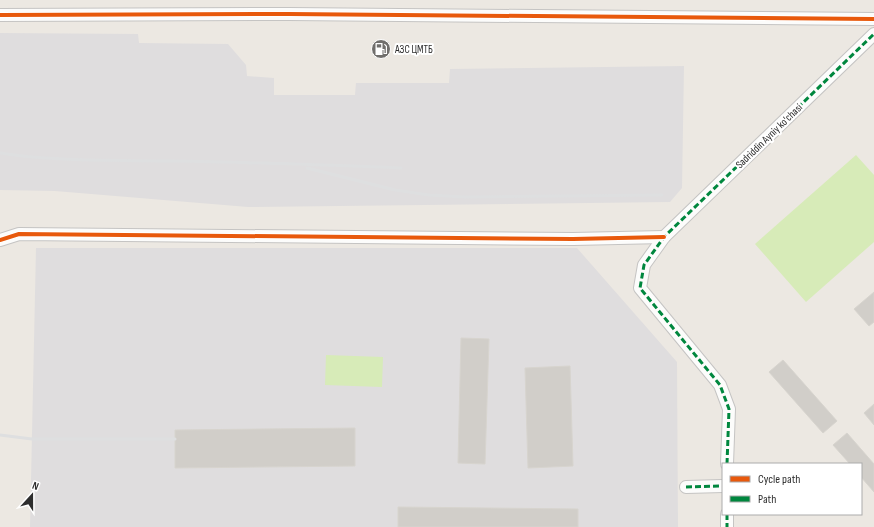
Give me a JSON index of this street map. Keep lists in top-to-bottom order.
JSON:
{
  "streets": {
    "street": ["Sadriddin Ayniy ko'chasi"]
  },
  "places": {
    "fuel station": ["АЗС ЦМТБ"]
  },
  "legend": ["Cycle path", "Path"],
  "north": "top"
}
